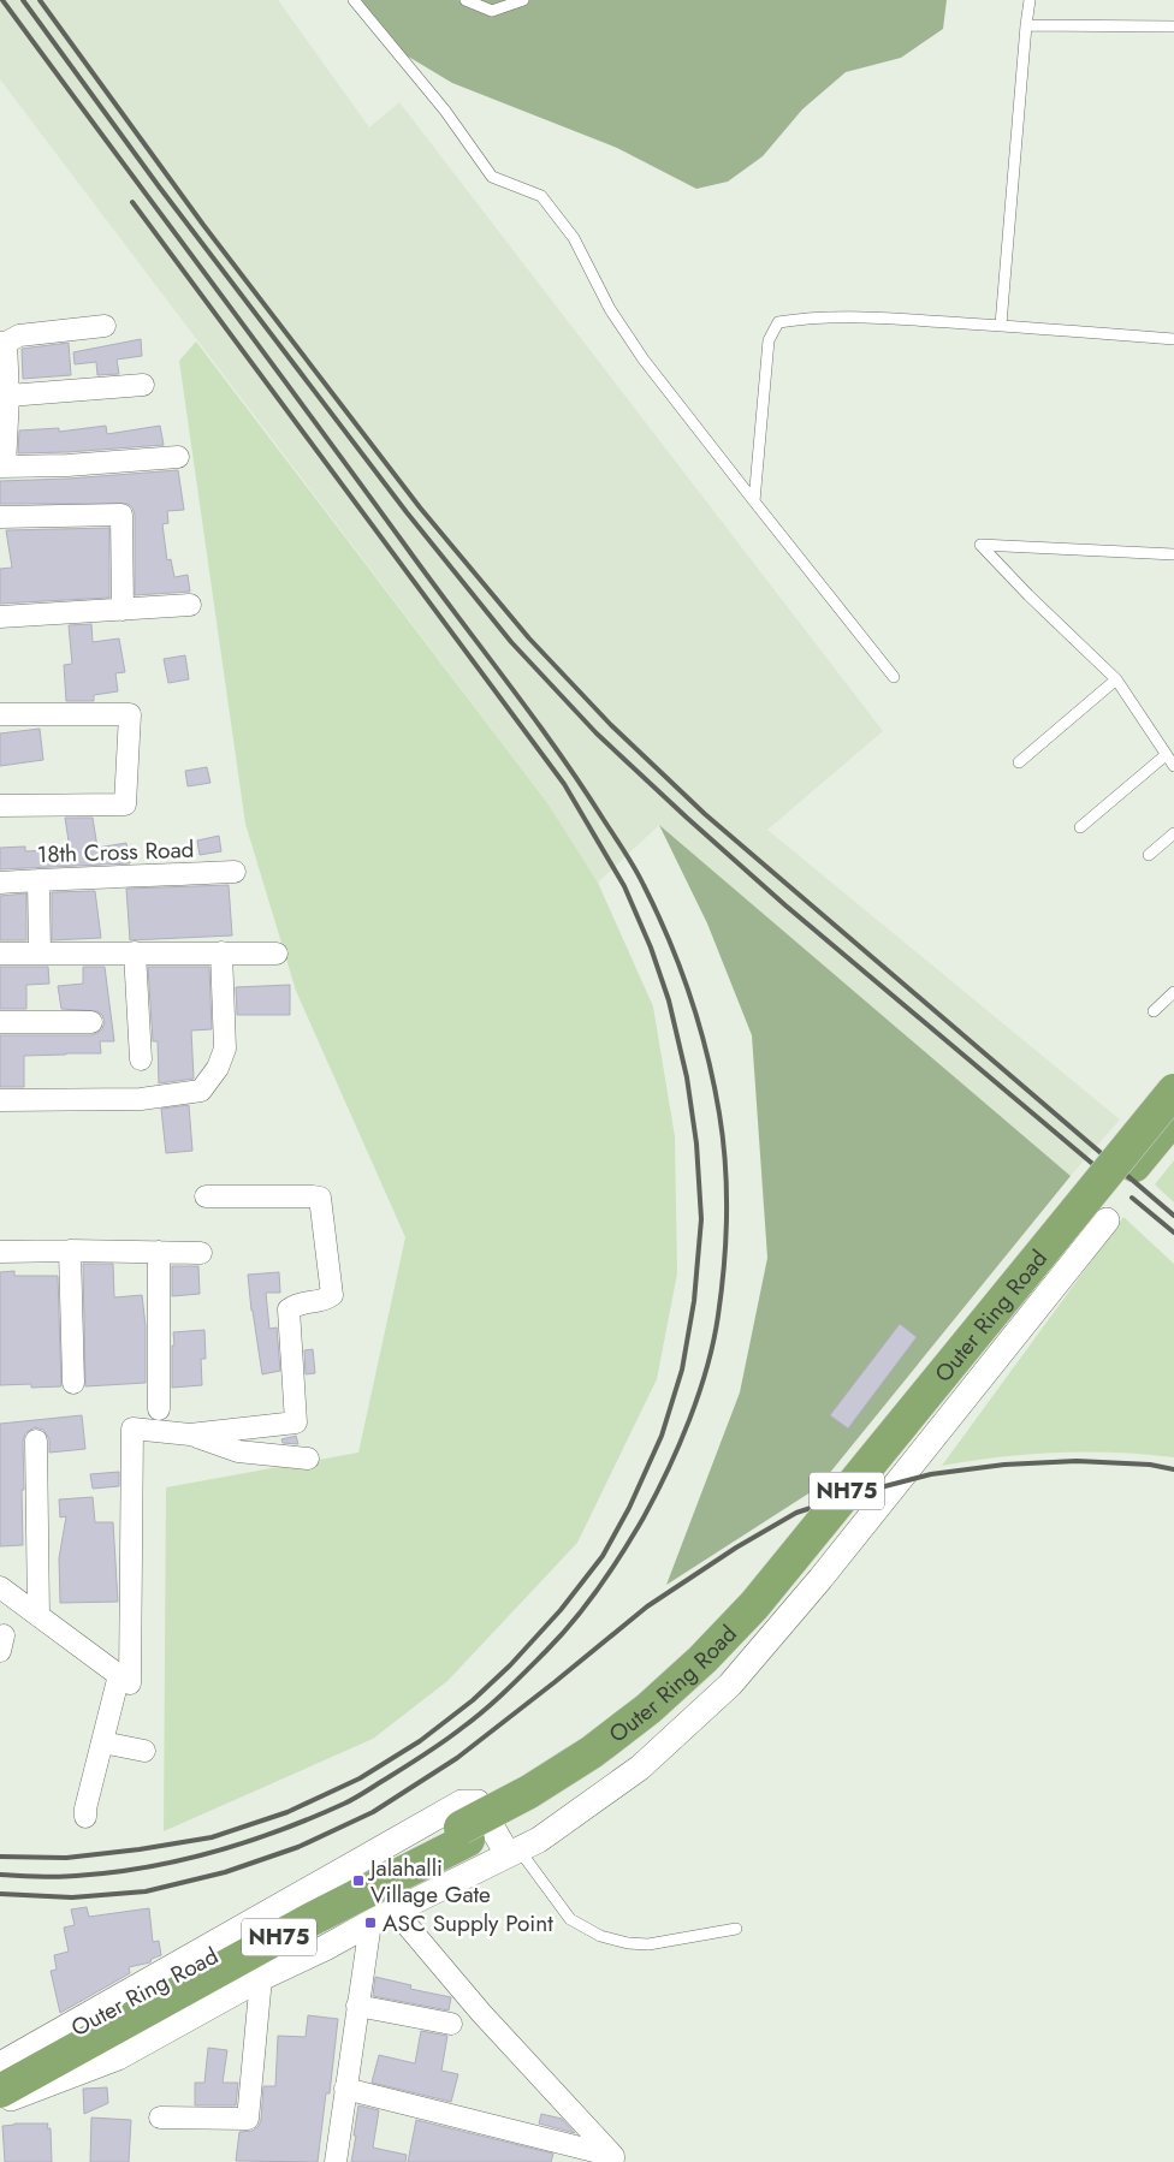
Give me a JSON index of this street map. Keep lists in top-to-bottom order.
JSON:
{
  "streets": {
    "highway": ["Outer Ring Road", "NH75"],
    "street": ["18th Cross Road"]
  },
  "places": {
    "transit": ["Jalahalli Village Gate", "ASC Supply Point"]
  }
}
